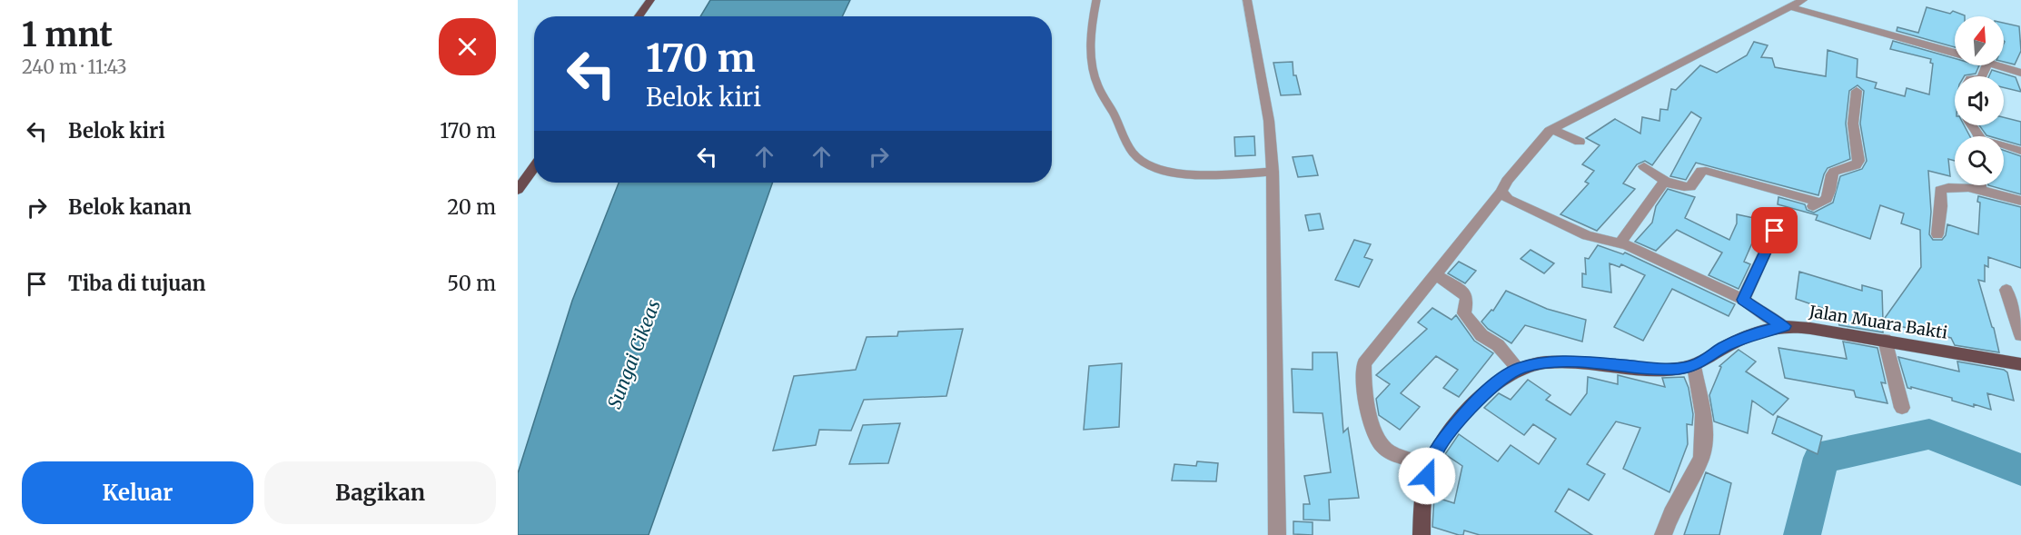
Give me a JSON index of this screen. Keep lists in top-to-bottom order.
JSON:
{
  "streets": {
    "main road": ["Jalan Muara Bakti"]
  },
  "water": ["Sungai Cikeas"],
  "north": "top",
  "page": {
    "heading": ["1 mnt", "240 m · 11:43"],
    "turn": ["170 m", "Belok kiri"],
    "list": [
      {
        "name": "Belok kiri",
        "value": "170 m"
      },
      {
        "name": "Belok kanan",
        "value": "20 m"
      },
      {
        "name": "Tiba di tujuan",
        "value": "50 m"
      }
    ],
    "buttons": ["Keluar", "Bagikan"]
  }
}
